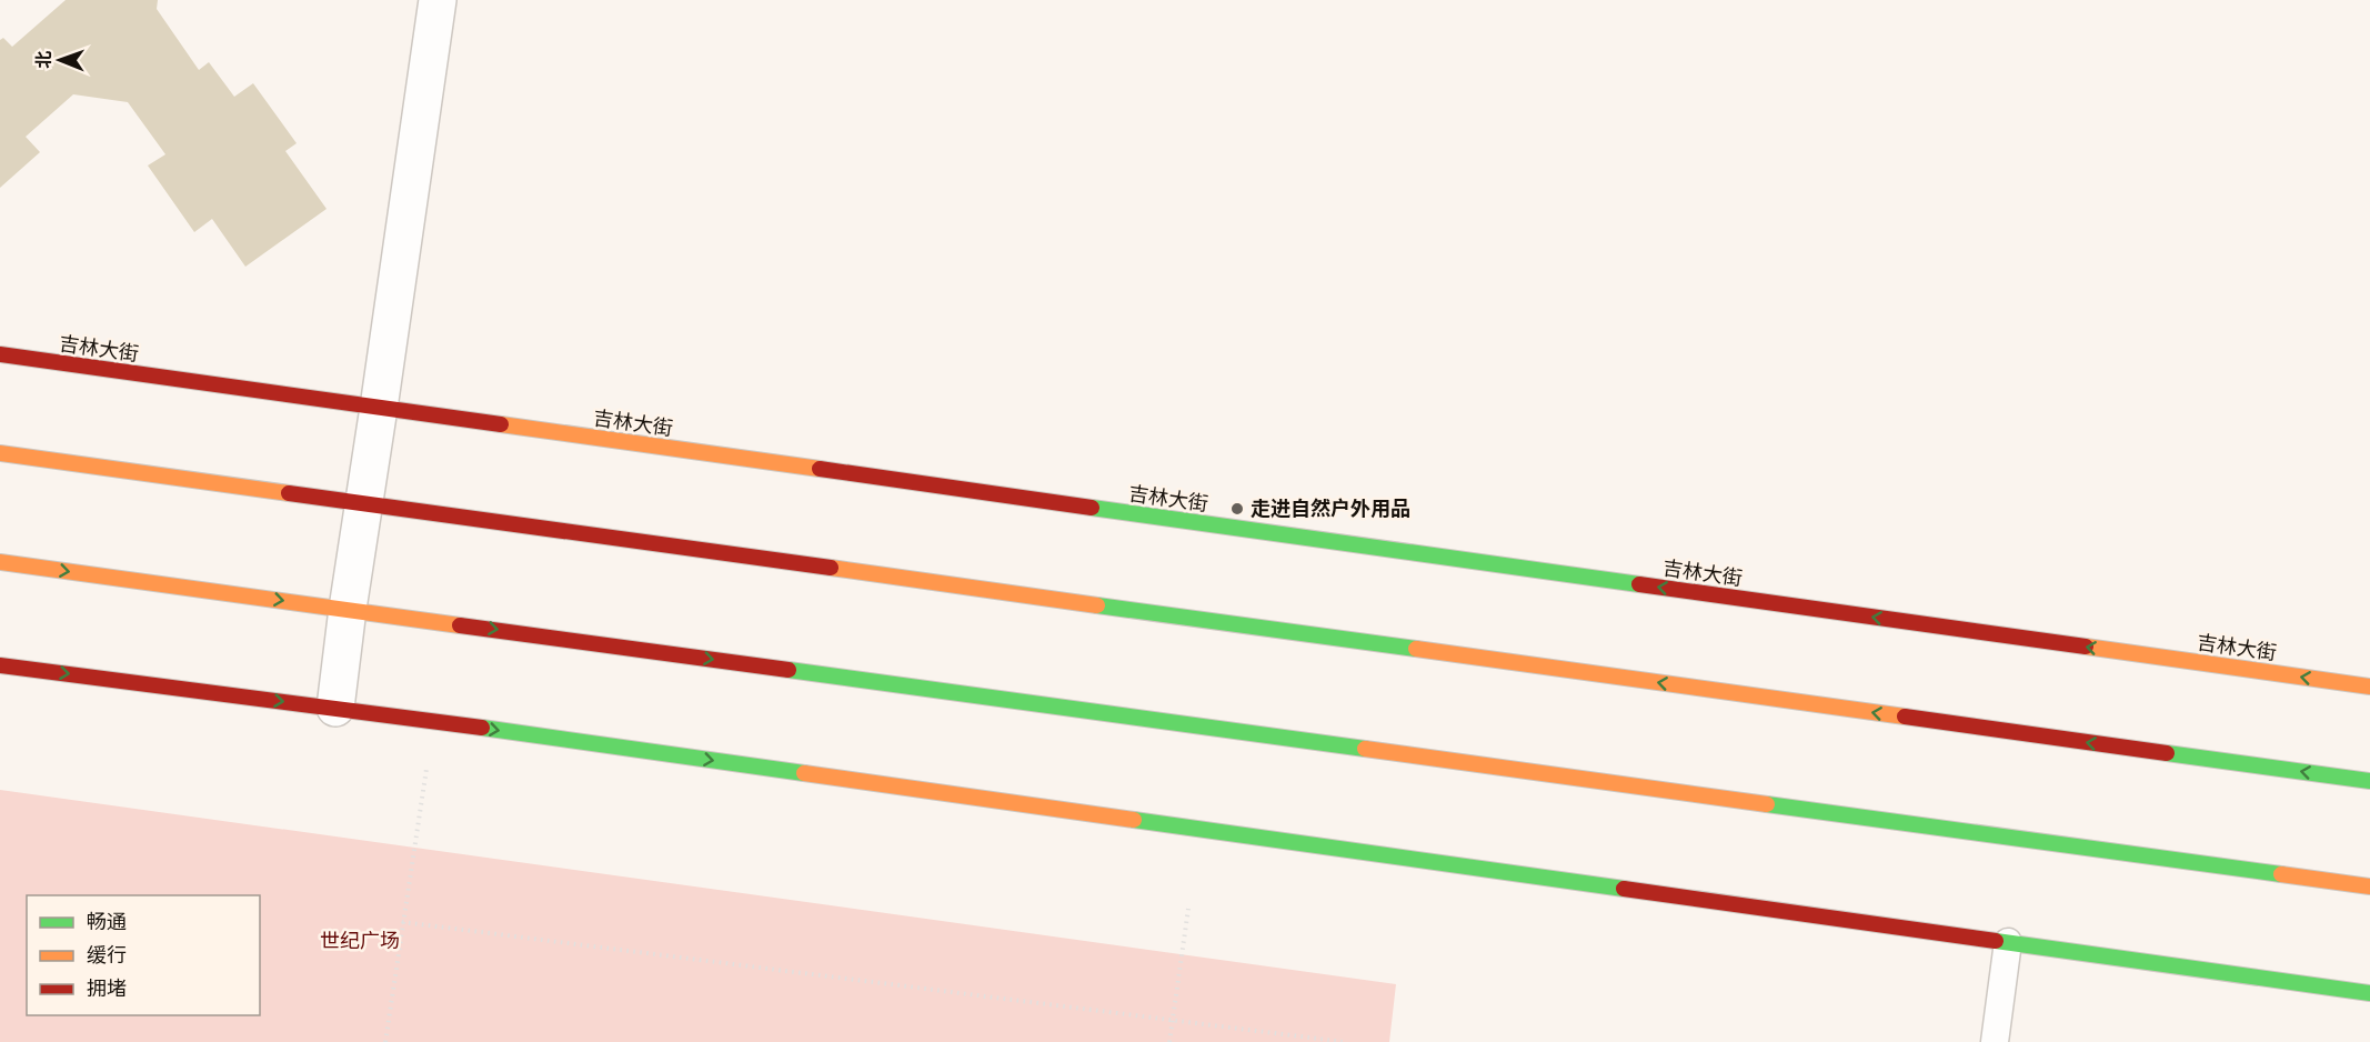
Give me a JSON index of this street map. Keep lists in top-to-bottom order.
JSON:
{
  "streets": {
    "street": ["吉林大街"]
  },
  "parks": ["世纪广场"],
  "places": ["走进自然户外用品"],
  "legend": ["畅通", "缓行", "拥堵"],
  "north": "left"
}
